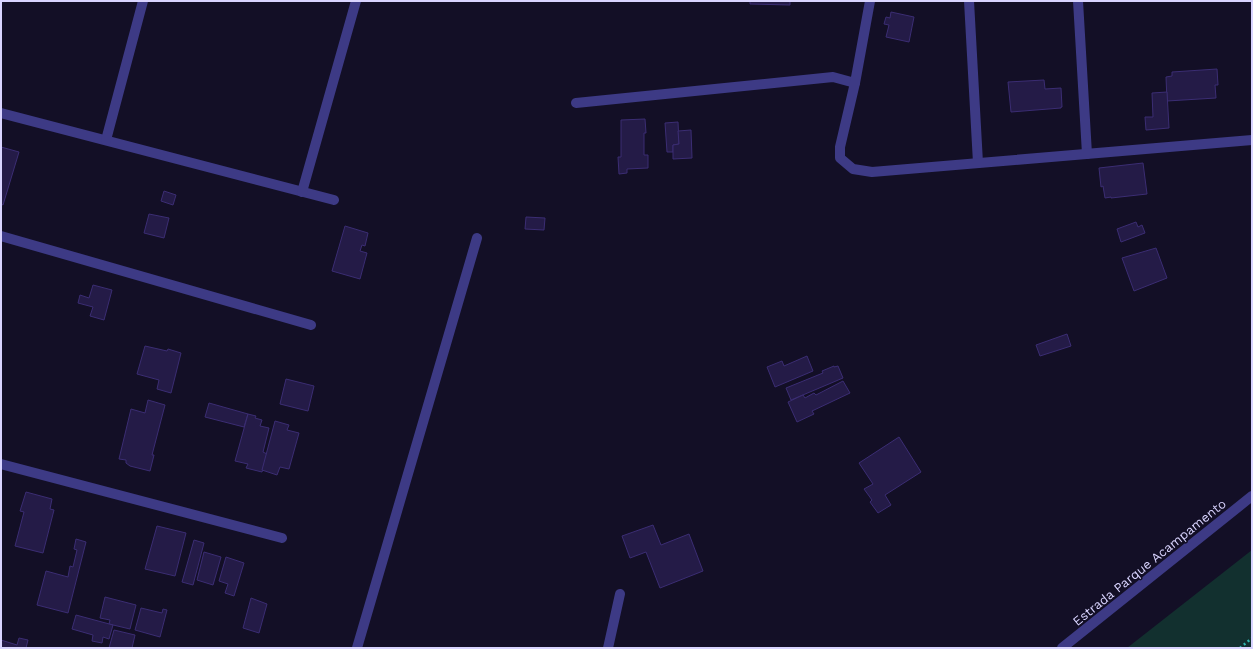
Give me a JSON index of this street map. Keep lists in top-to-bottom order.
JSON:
{
  "streets": {
    "street": ["Estrada Parque Acampamento"]
  }
}
